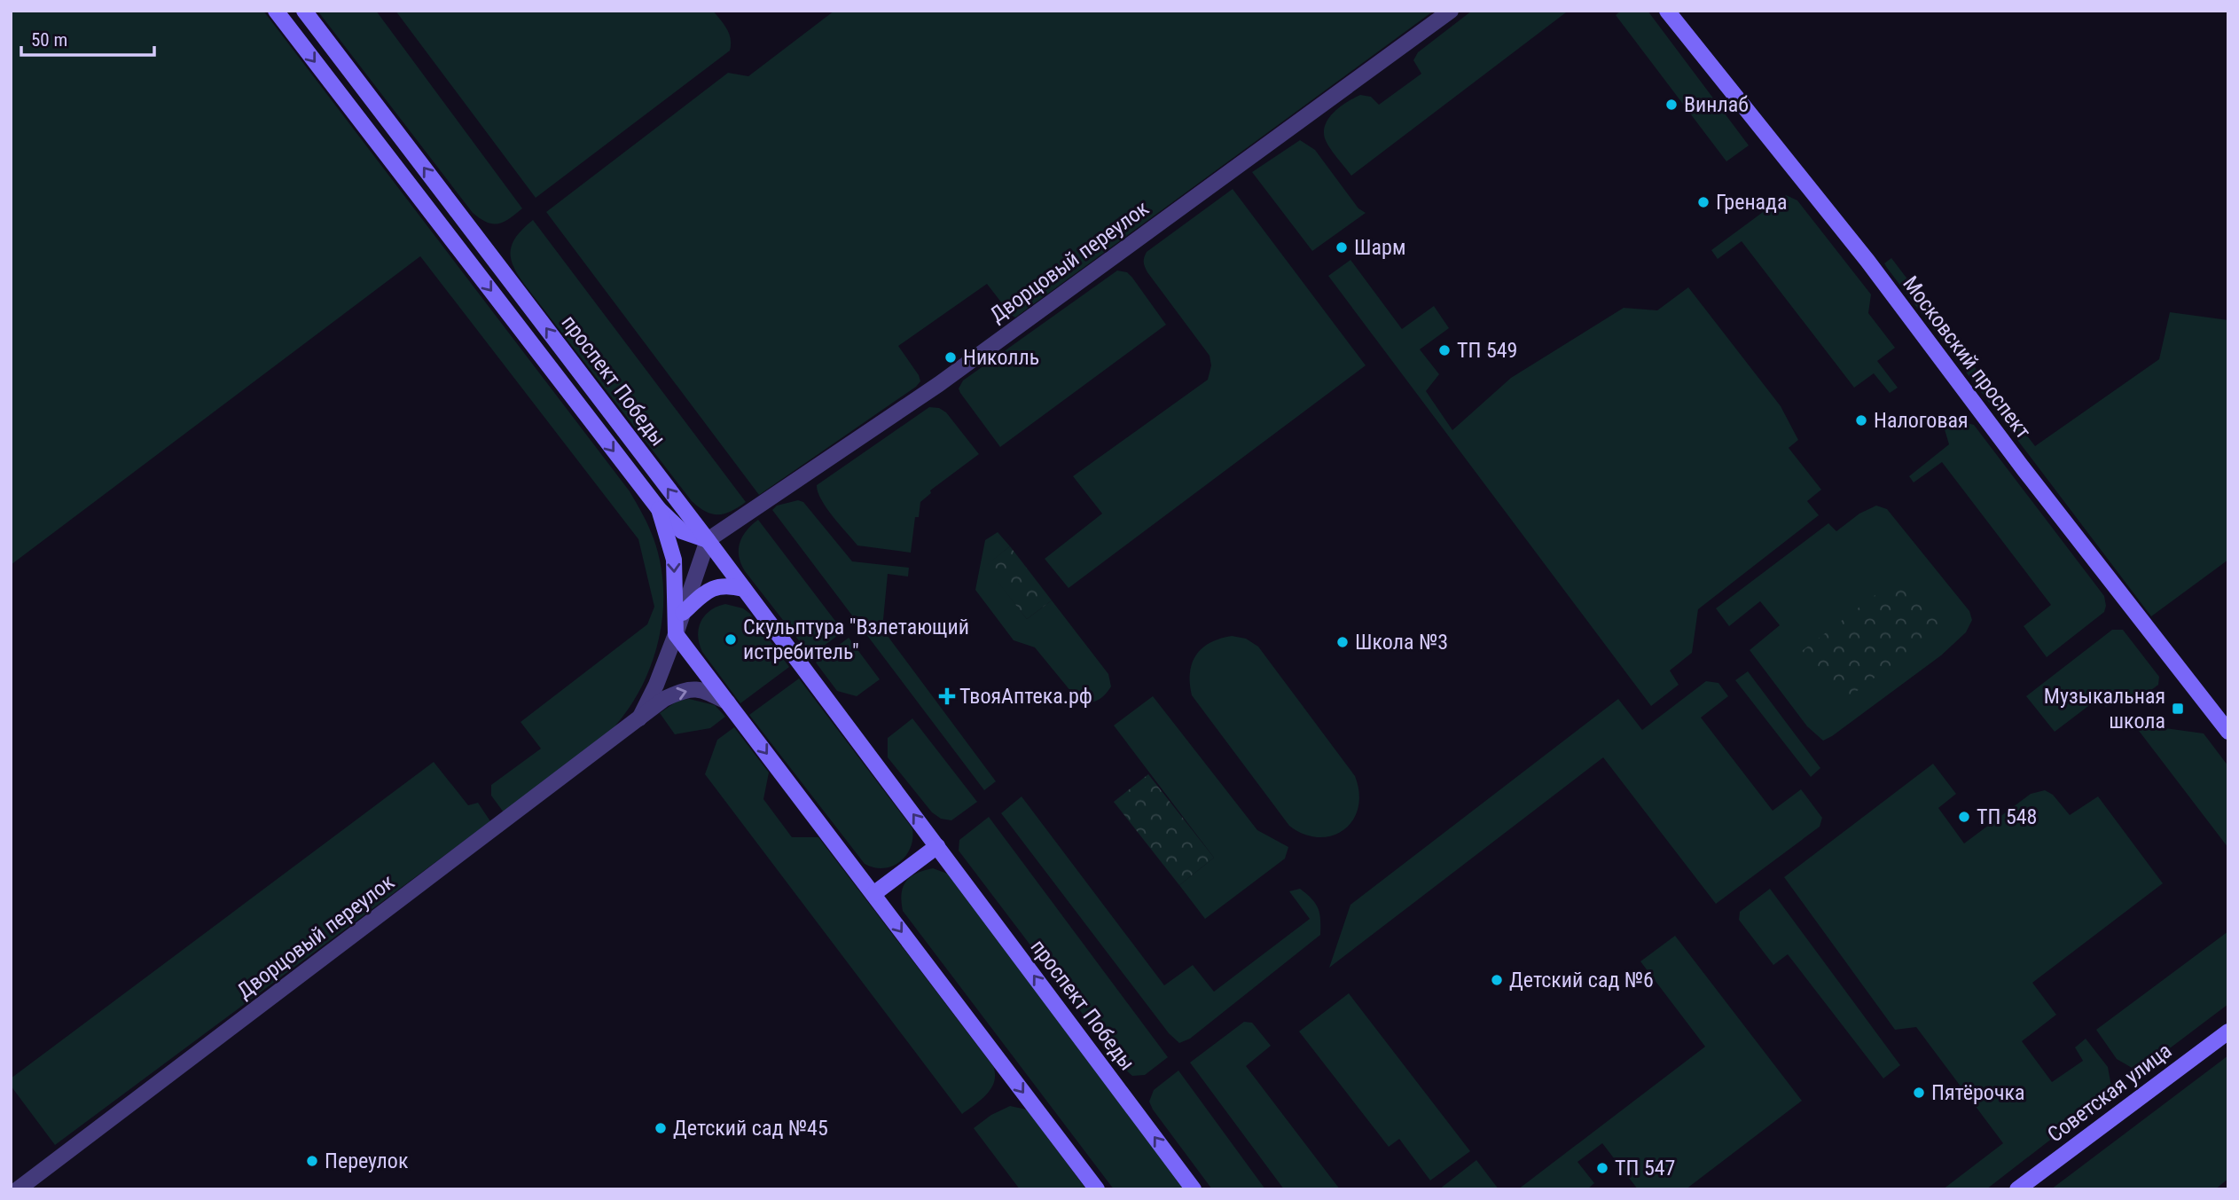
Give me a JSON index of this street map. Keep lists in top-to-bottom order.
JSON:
{
  "streets": {
    "main road": ["Московский проспект", "проспект Победы", "Советская улица"],
    "street": ["Дворцовый переулок"]
  },
  "crossings": [
    ["Дворцовый переулок", "проспект Победы"]
  ],
  "places": {
    "other": [
      "Винлаб",
      "Гренада",
      "Шарм",
      "ТП 549",
      "Николль",
      "Налоговая",
      "Скульптура \"Взлетающий истребитель\"",
      "Школа №3",
      "ТП 548",
      "Детский сад №6",
      "Пятёрочка",
      "Детский сад №45",
      "Переулок",
      "ТП 547"
    ],
    "health": ["ТвояАптека.рф"],
    "transit": ["Музыкальная школа"]
  },
  "scale_bar": "50 m"
}
